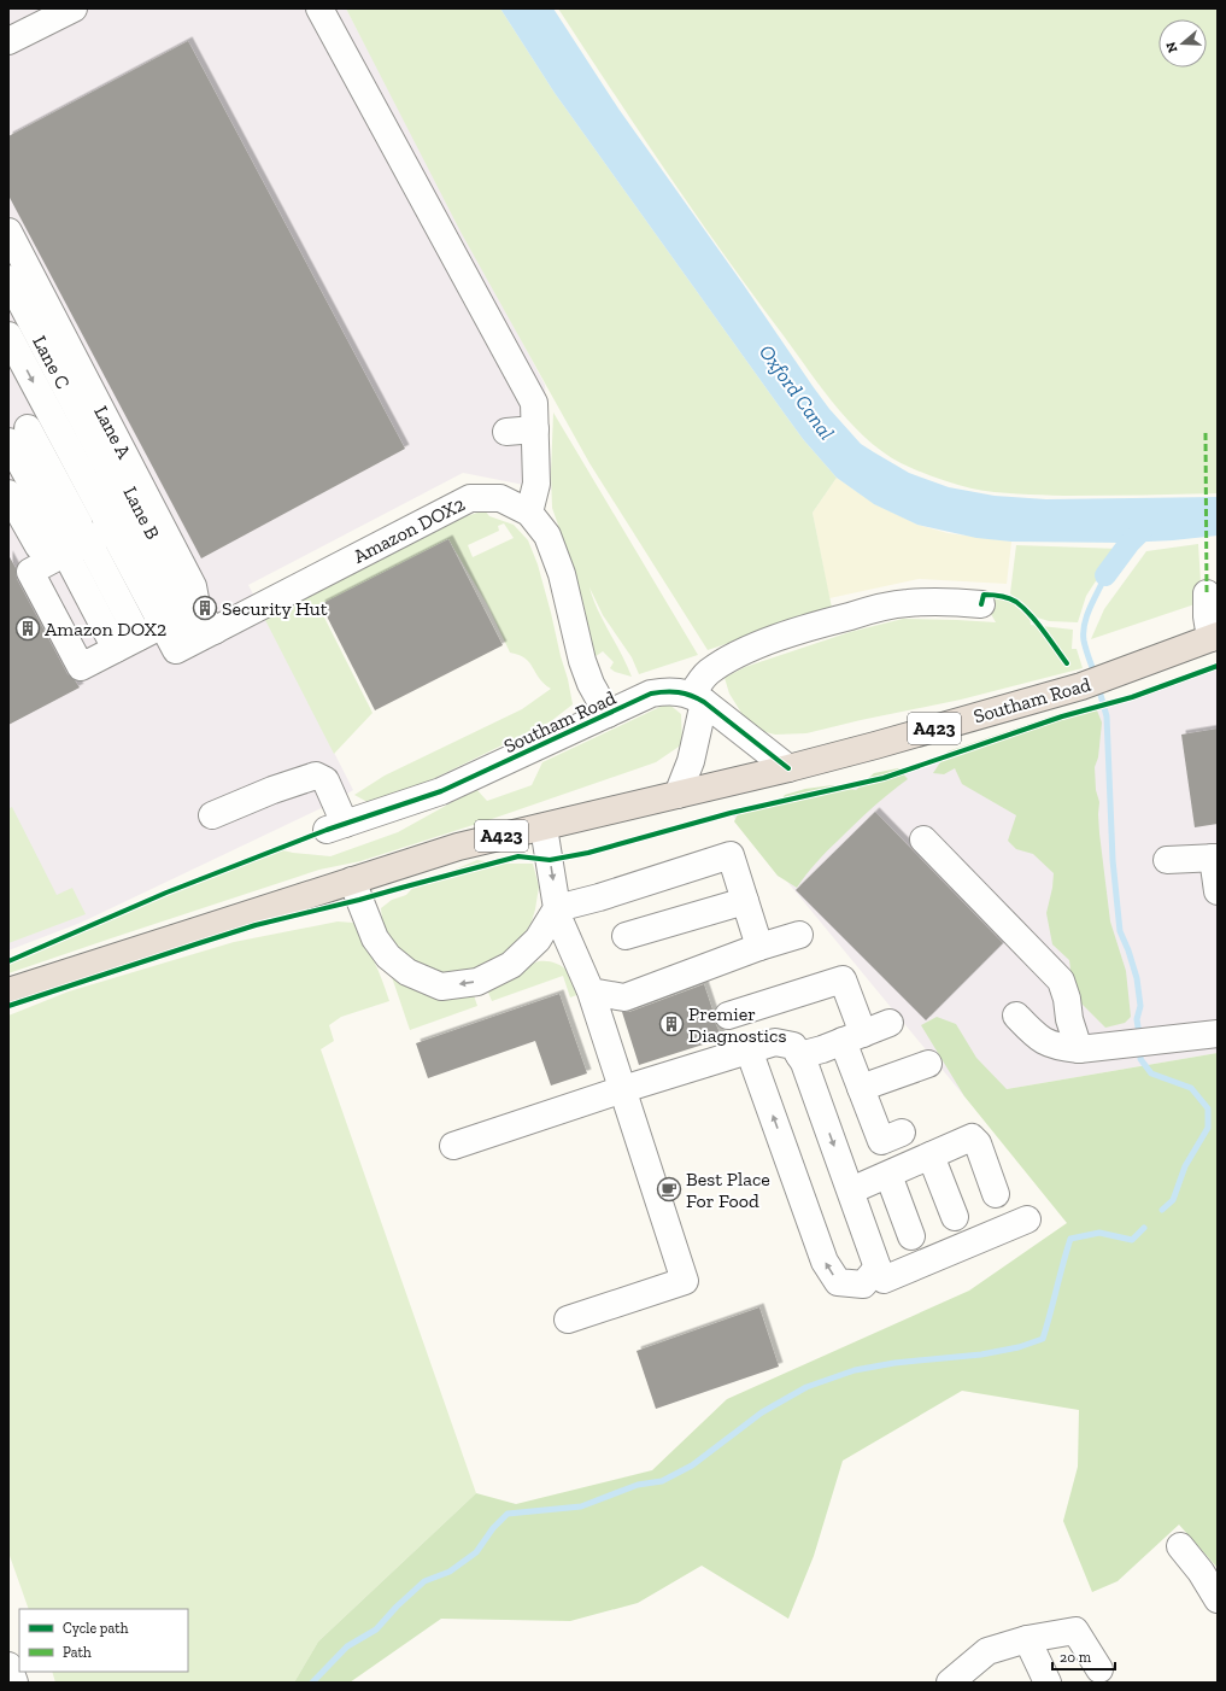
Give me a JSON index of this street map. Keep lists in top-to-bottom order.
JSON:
{
  "streets": {
    "highway": ["Southam Road", "A423"],
    "street": [
      "Lane C",
      "Lane A",
      "Lane B",
      "Amazon DOX2"
    ]
  },
  "crossings": [
    ["Lane C", "Lane A"],
    ["Lane C", "Lane B"],
    ["Lane C", "Amazon DOX2"],
    ["Lane A", "Lane B"],
    ["Lane A", "Amazon DOX2"],
    ["Lane B", "Amazon DOX2"],
    ["Amazon DOX2", "Southam Road"]
  ],
  "water": ["Oxford Canal"],
  "places": {
    "building": ["Security Hut", "Amazon DOX2", "Premier Diagnostics"],
    "cafe": ["Best Place For Food"]
  },
  "legend": ["Cycle path", "Path"],
  "scale_bar": "20 m",
  "north": "left"
}
